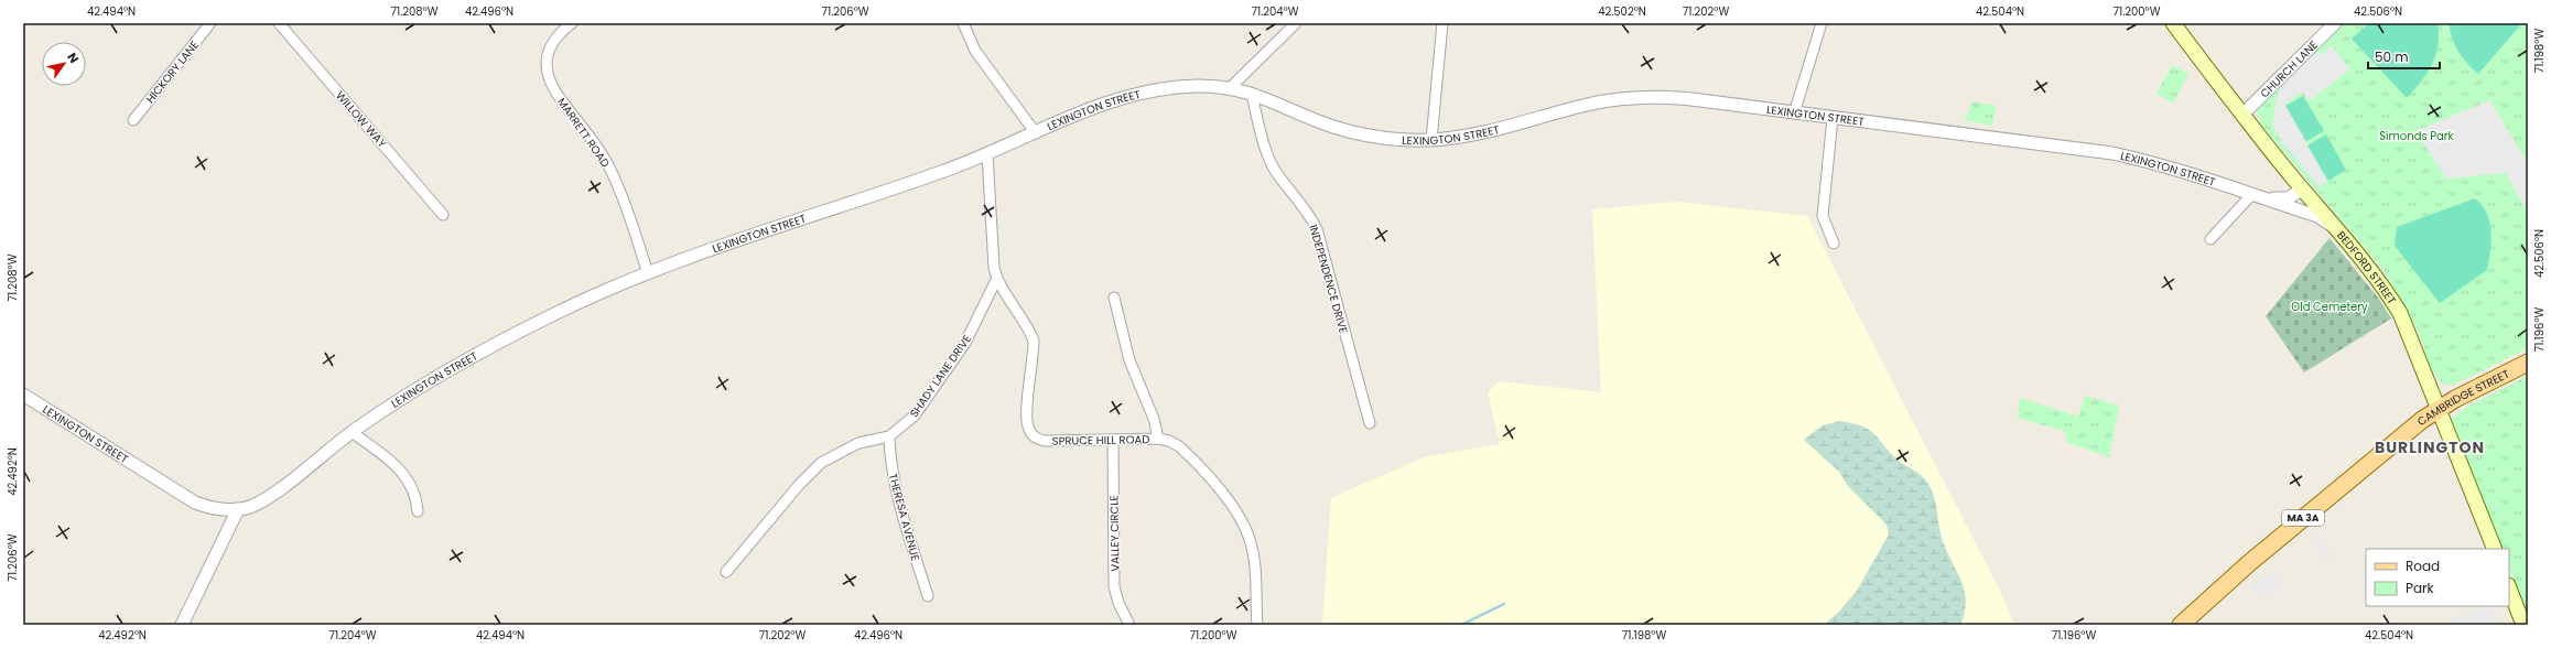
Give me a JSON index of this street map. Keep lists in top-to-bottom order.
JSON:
{
  "streets": {
    "main road": ["BEDFORD STREET", "CAMBRIDGE STREET", "MA 3A"],
    "street": [
      "CHURCH LANE",
      "HICKORY LANE",
      "LEXINGTON STREET",
      "WILLOW WAY",
      "MARRETT ROAD",
      "INDEPENDENCE DRIVE",
      "SHADY LANE DRIVE",
      "SPRUCE HILL ROAD",
      "THERESA AVENUE",
      "VALLEY CIRCLE"
    ]
  },
  "crossings": [
    ["CHURCH LANE", "BEDFORD STREET"],
    ["LEXINGTON STREET", "MARRETT ROAD"],
    ["LEXINGTON STREET", "BEDFORD STREET"],
    ["LEXINGTON STREET", "INDEPENDENCE DRIVE"],
    ["LEXINGTON STREET", "SPRUCE HILL ROAD"],
    ["BEDFORD STREET", "CAMBRIDGE STREET"],
    ["SHADY LANE DRIVE", "SPRUCE HILL ROAD"],
    ["SHADY LANE DRIVE", "THERESA AVENUE"],
    ["SPRUCE HILL ROAD", "VALLEY CIRCLE"]
  ],
  "districts": ["BURLINGTON"],
  "parks": ["Simonds Park", "Old Cemetery"],
  "legend": ["Road", "Park"],
  "scale_bar": "50 m",
  "north": "top right",
  "coordinates": [
    "42.494°N",
    "71.208°W",
    "42.496°N",
    "71.206°W",
    "71.204°W",
    "42.502°N",
    "71.202°W",
    "42.504°N",
    "71.200°W",
    "42.506°N",
    "71.198°W",
    "71.196°W",
    "42.492°N"
  ]
}
